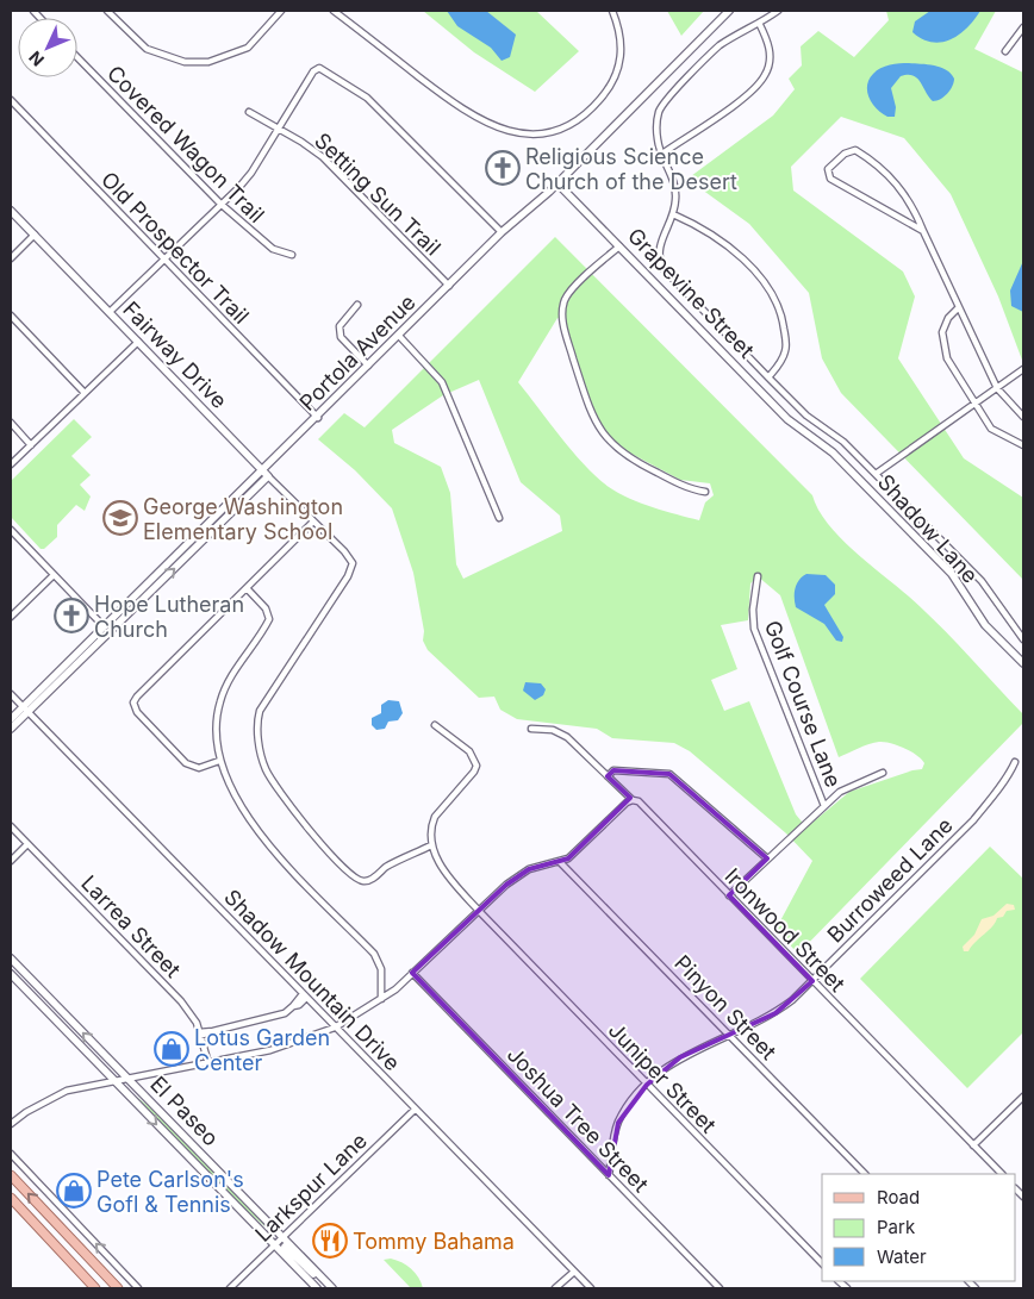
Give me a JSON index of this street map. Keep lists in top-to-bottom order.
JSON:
{
  "streets": {
    "street": [
      "Covered Wagon Trail",
      "Setting Sun Trail",
      "Old Prospector Trail",
      "Grapevine Street",
      "Portola Avenue",
      "Fairway Drive",
      "Shadow Lane",
      "Golf Course Lane",
      "Burroweed Lane",
      "Larrea Street",
      "Ironwood Street",
      "Shadow Mountain Drive",
      "Pinyon Street",
      "Juniper Street",
      "El Paseo",
      "Joshua Tree Street",
      "Larkspur Lane"
    ]
  },
  "crossings": [
    ["Setting Sun Trail", "Portola Avenue"],
    ["Old Prospector Trail", "Portola Avenue"],
    ["Grapevine Street", "Portola Avenue"],
    ["Grapevine Street", "Shadow Lane"],
    ["Portola Avenue", "Fairway Drive"],
    ["Portola Avenue", "Shadow Mountain Drive"],
    ["Fairway Drive", "Juniper Street"],
    ["Burroweed Lane", "Ironwood Street"],
    ["Burroweed Lane", "Pinyon Street"],
    ["Burroweed Lane", "Juniper Street"],
    ["Burroweed Lane", "Joshua Tree Street"],
    ["Shadow Mountain Drive", "Larkspur Lane"],
    ["El Paseo", "Larkspur Lane"]
  ],
  "places": {
    "church": ["Religious Science Church of the Desert", "Hope Lutheran Church"],
    "school or university": ["George Washington Elementary School"],
    "shop": ["Lotus Garden Center", "Pete Carlson's Gofl & Tennis"],
    "restaurant": ["Tommy Bahama"]
  },
  "legend": ["Road", "Park", "Water"],
  "north": "bottom left"
}
